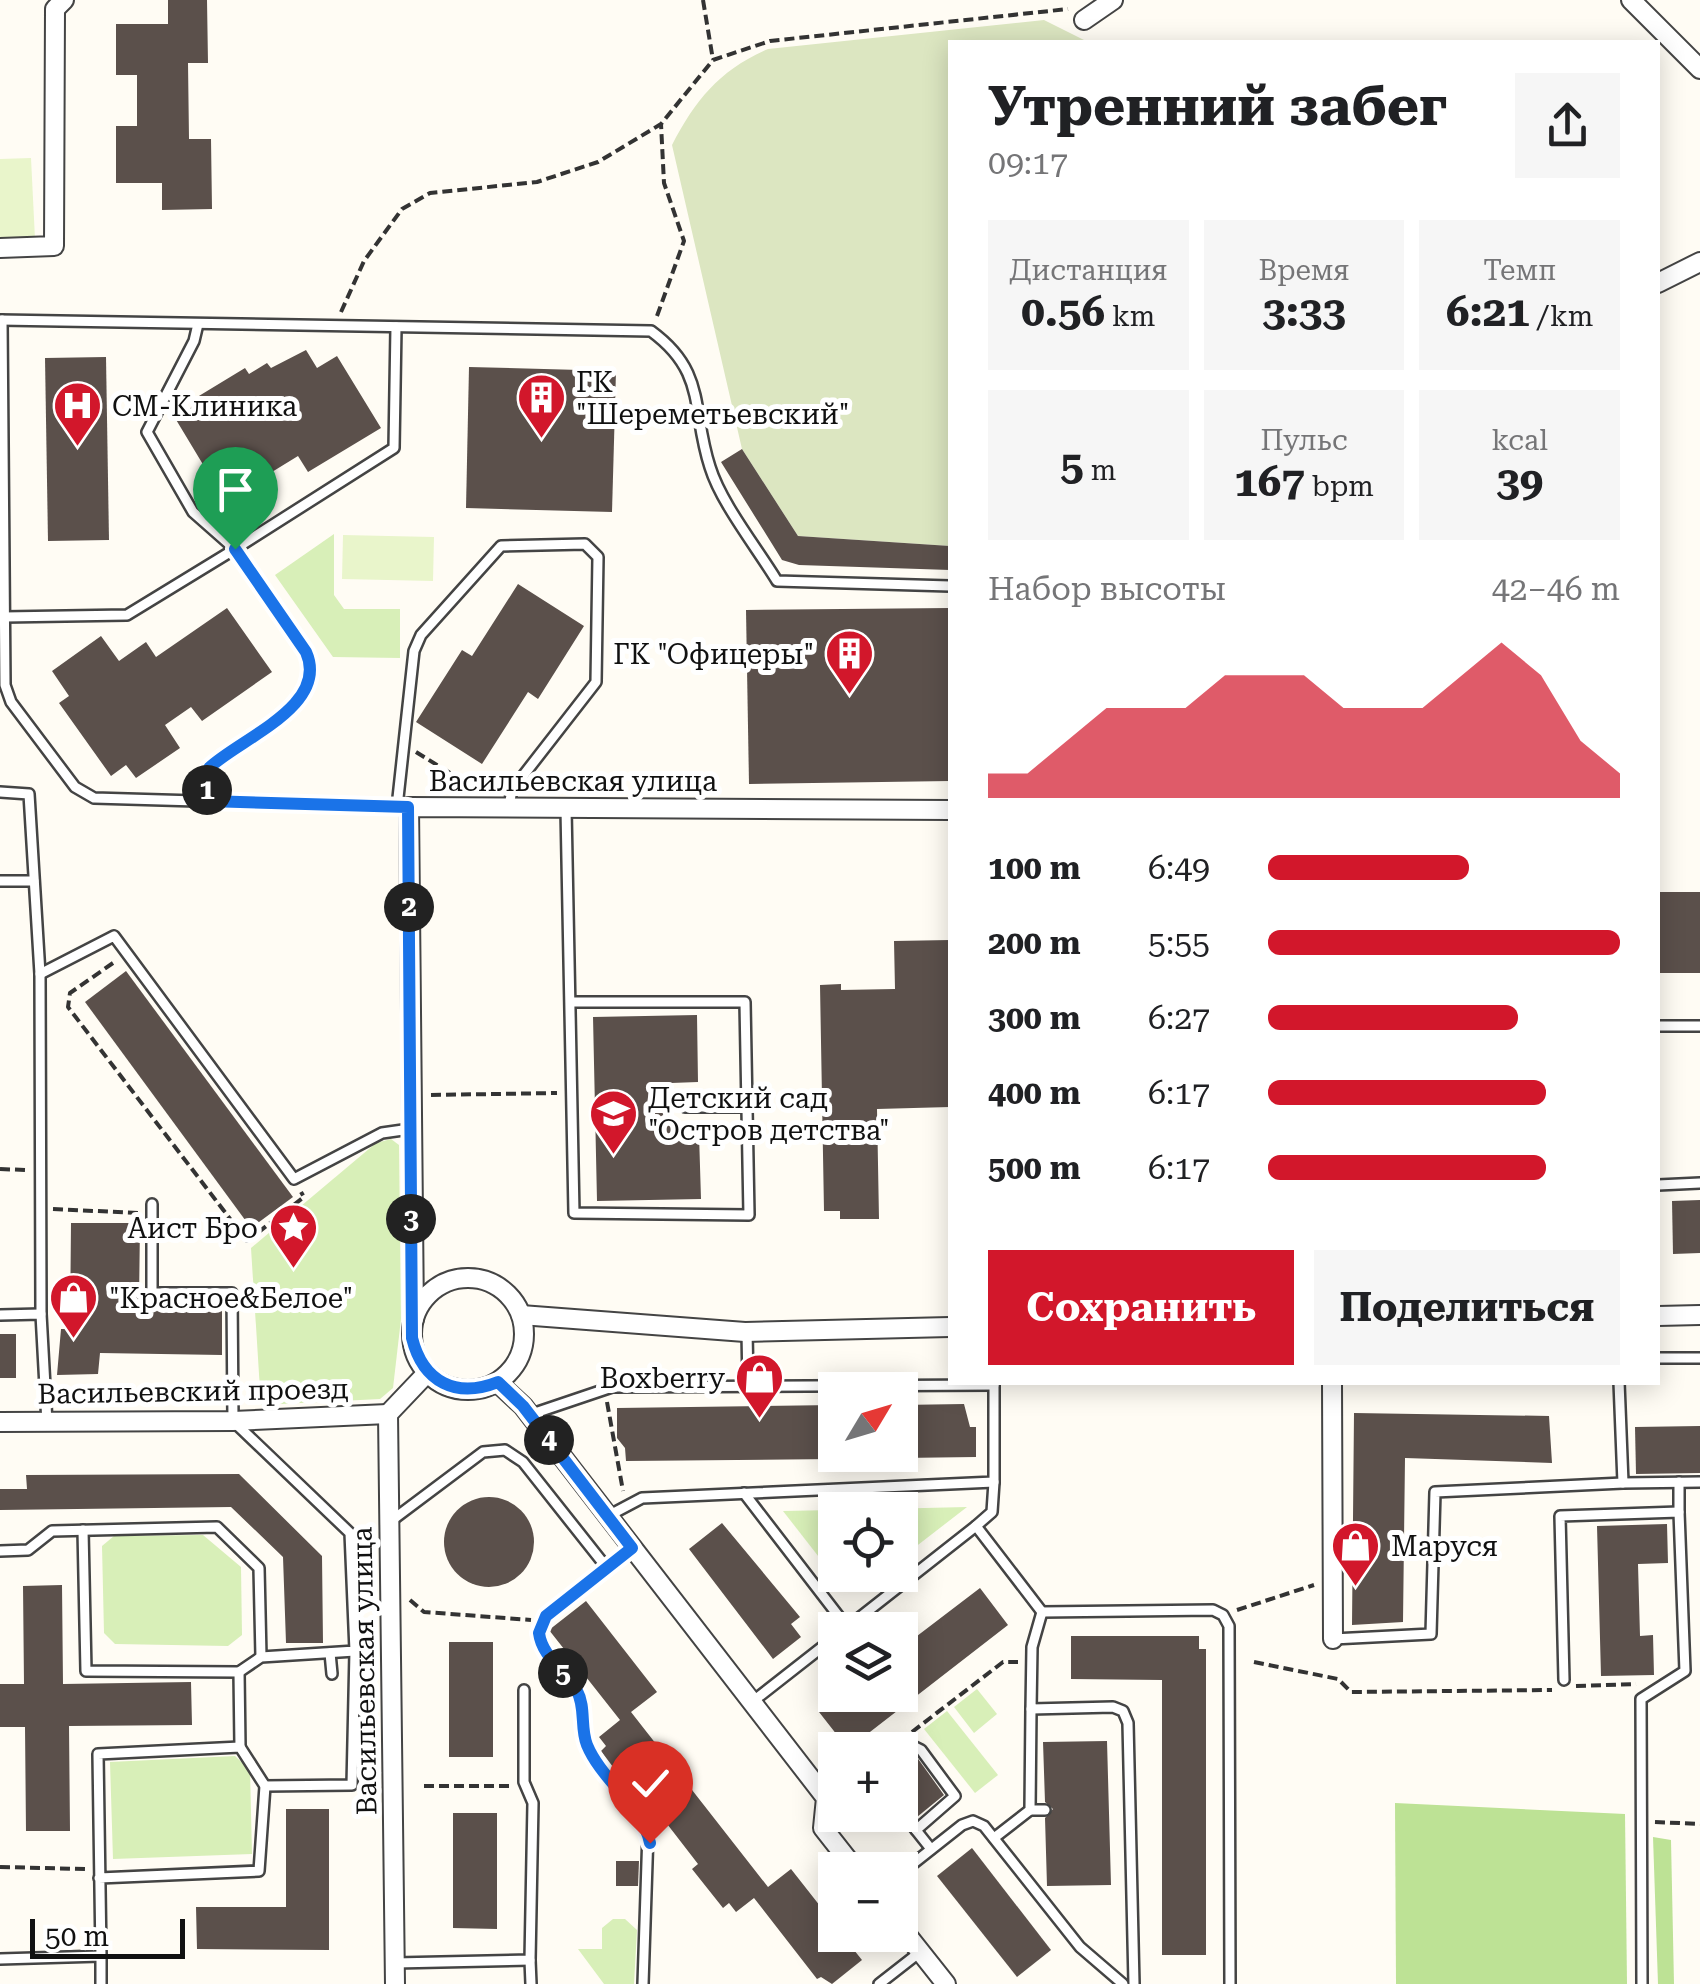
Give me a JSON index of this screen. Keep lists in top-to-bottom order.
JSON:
{
  "streets": {
    "street": ["Васильевская улица", "Васильевский проезд"]
  },
  "crossings": [
    ["Васильевская улица", "Васильевский проезд"]
  ],
  "places": {
    "building": ["ГК \"Шереметьевский\"", "ГК \"Офицеры\""],
    "hospital": ["СМ-Клиника"],
    "school or university": ["Детский сад \"Остров детства\""],
    "place": ["Аист Бро"],
    "shop": ["\"Красное&Белое\"", "Boxberry", "Маруся"]
  },
  "scale_bar": "50 m",
  "north": "top right",
  "page": {
    "heading": ["Утренний забег", "09:17"],
    "stats": [
      ["Дистанция", "0.56 km"],
      ["Время", "3:33"],
      ["Темп", "6:21 /km"],
      ["5 m"],
      ["Пульс", "167 bpm"],
      ["kcal", "39"]
    ],
    "chart": ["Набор высоты", "42–46 m"],
    "pins": [
      "1",
      "2",
      "3",
      "4",
      "5"
    ],
    "list": [
      {
        "name": "100 m",
        "note": "6:49"
      },
      {
        "name": "200 m",
        "note": "5:55"
      },
      {
        "name": "300 m",
        "note": "6:27"
      },
      {
        "name": "400 m",
        "note": "6:17"
      },
      {
        "name": "500 m",
        "note": "6:17"
      }
    ],
    "buttons": ["Сохранить", "Поделиться"],
    "map_buttons": ["+", "−"],
    "scale": "50 m"
  }
}
